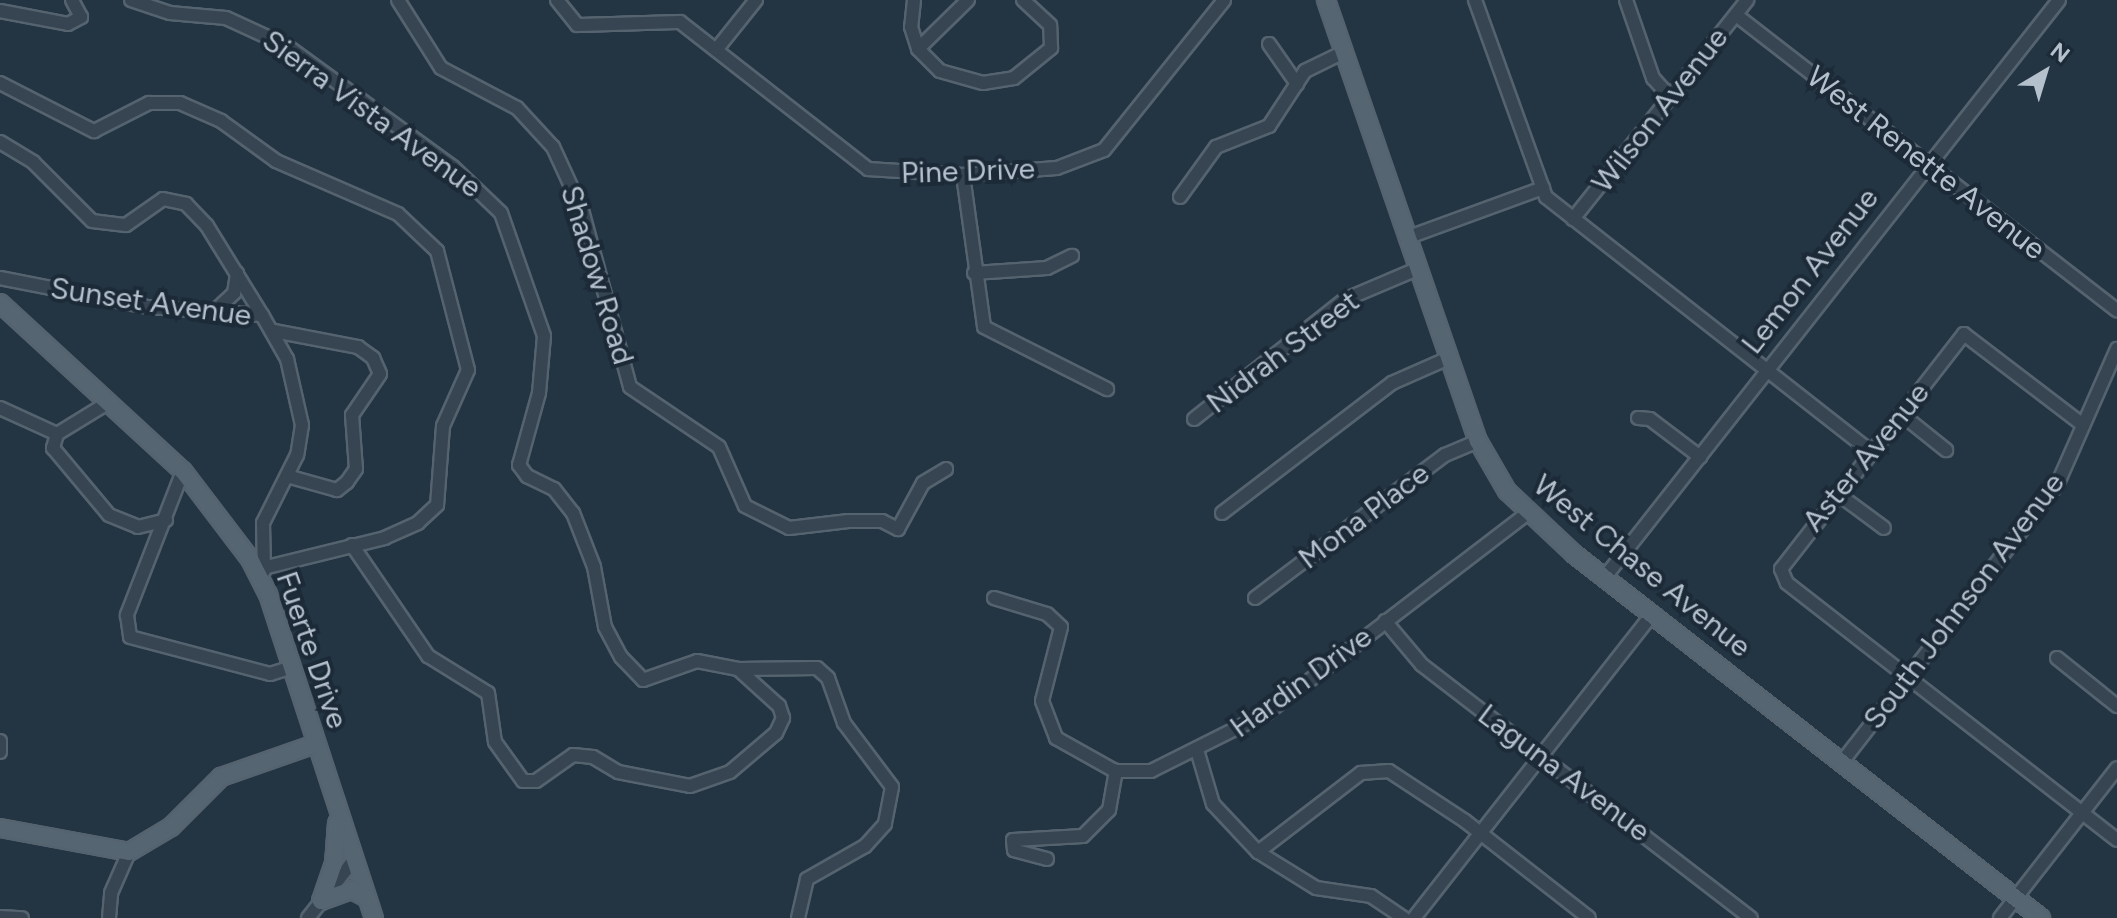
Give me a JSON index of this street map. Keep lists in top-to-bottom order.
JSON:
{
  "streets": {
    "main road": ["West Chase Avenue", "Fuerte Drive"],
    "street": [
      "Wilson Avenue",
      "Sierra Vista Avenue",
      "West Renette Avenue",
      "Pine Drive",
      "Lemon Avenue",
      "Shadow Road",
      "Sunset Avenue",
      "Nidrah Street",
      "Aster Avenue",
      "Mona Place",
      "South Johnson Avenue",
      "Hardin Drive",
      "Laguna Avenue"
    ]
  },
  "crossings": [
    ["Wilson Avenue", "West Renette Avenue"],
    ["Wilson Avenue", "West Chase Avenue"],
    ["West Renette Avenue", "Lemon Avenue"],
    ["Lemon Avenue", "West Chase Avenue"],
    ["Sunset Avenue", "Fuerte Drive"],
    ["Nidrah Street", "West Chase Avenue"],
    ["Aster Avenue", "South Johnson Avenue"],
    ["Mona Place", "West Chase Avenue"],
    ["West Chase Avenue", "South Johnson Avenue"],
    ["West Chase Avenue", "Hardin Drive"],
    ["Hardin Drive", "Laguna Avenue"]
  ],
  "north": "top right"
}
